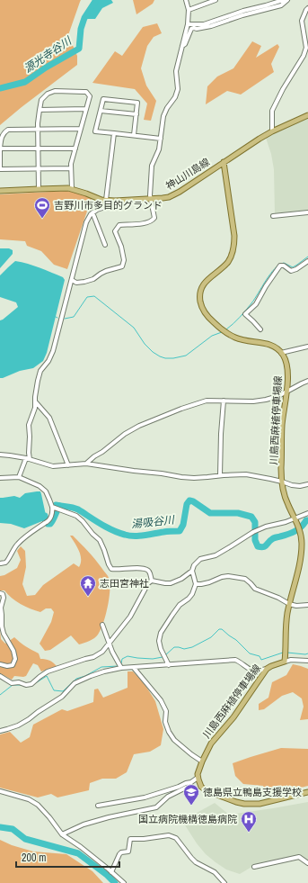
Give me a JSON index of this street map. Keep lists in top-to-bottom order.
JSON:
{
  "streets": {
    "main road": ["神山川島線", "川島西麻植停車場線"]
  },
  "water": ["源光寺谷川", "湯吸谷川"],
  "places": {
    "sports": ["吉野川市多目的グランド"],
    "temple": ["志田宮神社"],
    "school or university": ["徳島県立鴨島支援学校"],
    "hospital": ["国立病院機構徳島病院"]
  },
  "scale_bar": "200 m"
}
